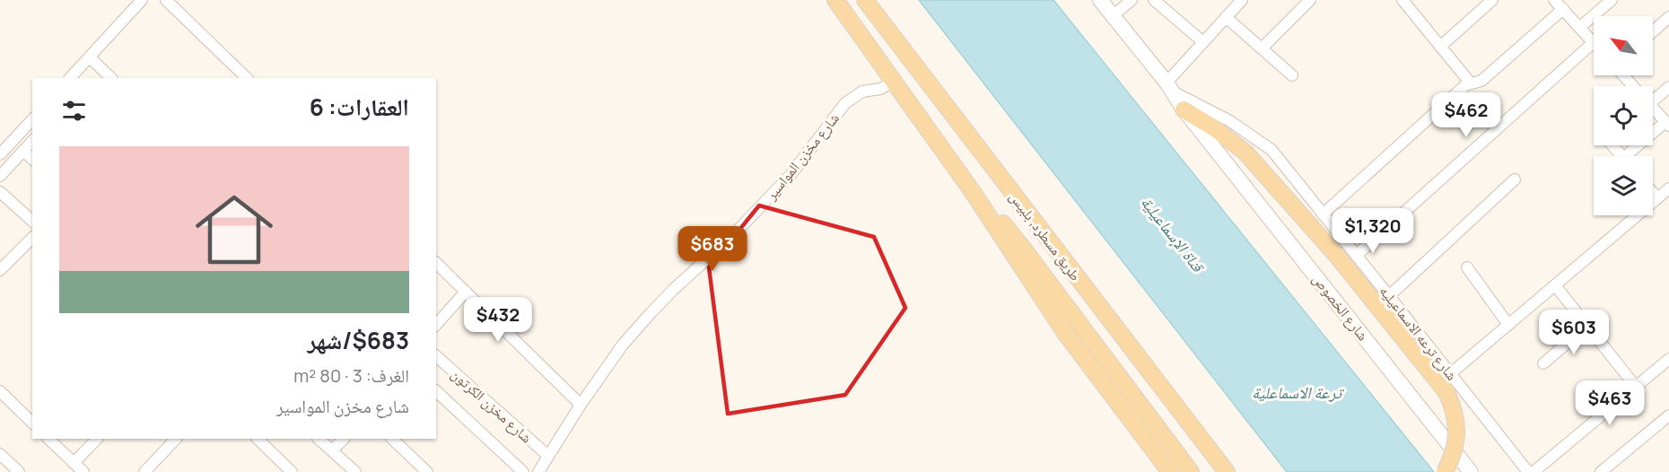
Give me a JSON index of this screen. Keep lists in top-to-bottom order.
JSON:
{
  "streets": {
    "main road": ["طريق مسطرد, بلبيس", "شارع الخصوص", "شارع ترعه الاسماعيليه"],
    "street": ["شارع مخزن المواسير", "شارع مخزن الكرتون"]
  },
  "crossings": [
    ["شارع مخزن المواسير", "شارع مخزن الكرتون"],
    ["شارع الخصوص", "شارع ترعه الاسماعيليه"]
  ],
  "water": ["قناة الإسماعيلية", "ترعة الاسماعلية"],
  "north": "top left",
  "page": {
    "heading": "العقارات: 6",
    "price": [
      "$462",
      "$1,320",
      "$683",
      "$432",
      "$603",
      "$463"
    ],
    "list": [
      {
        "name": "$683/شهر",
        "note": "الغرف: 3 · 80 m² · شارع مخزن المواسير"
      }
    ]
  }
}
